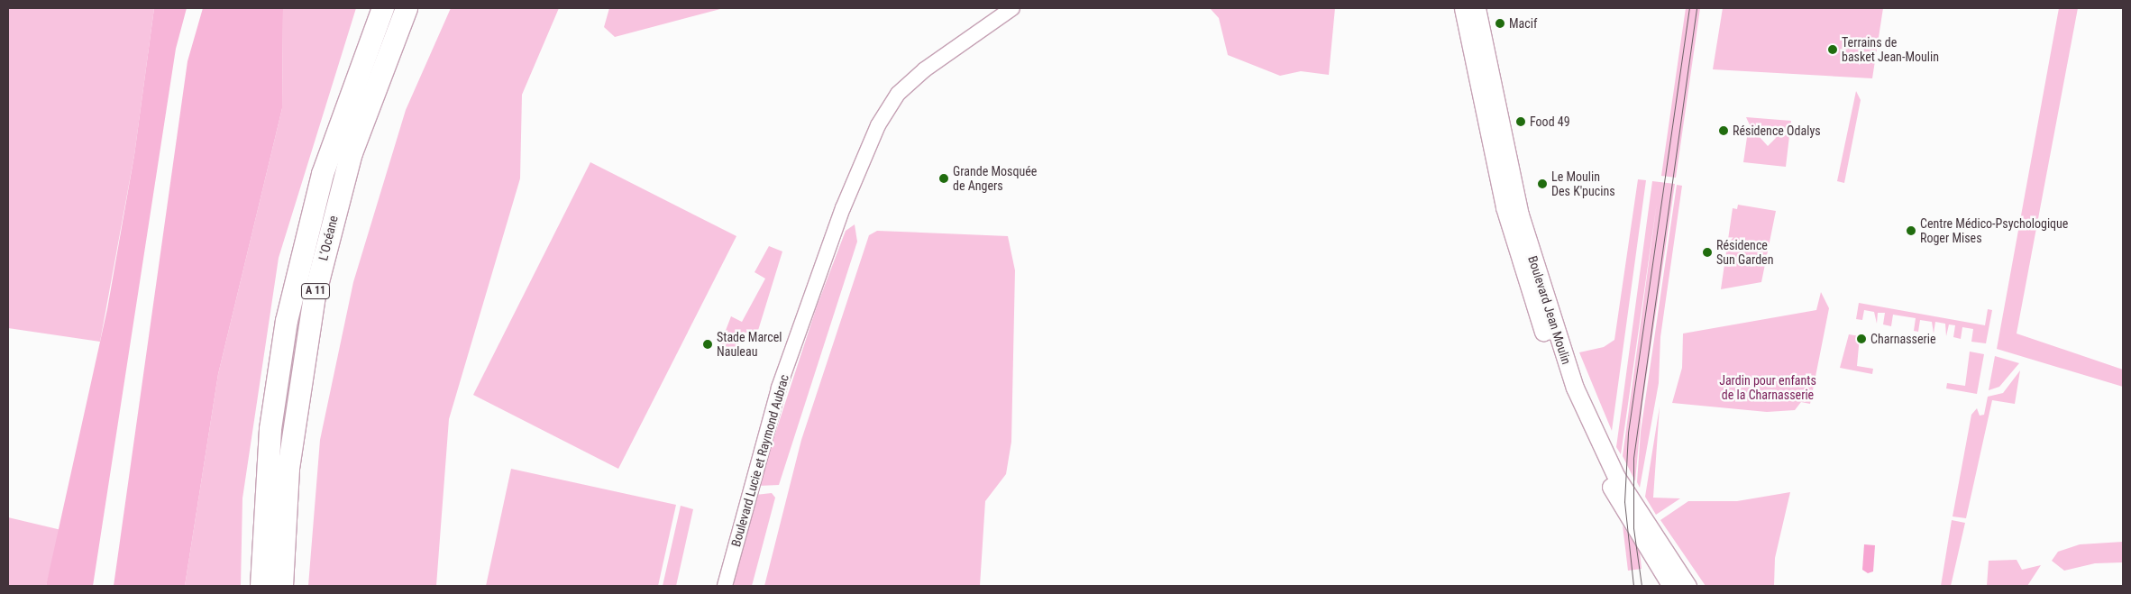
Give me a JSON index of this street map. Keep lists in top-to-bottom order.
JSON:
{
  "streets": {
    "highway": ["L’Océane", "A 11"],
    "main road": ["Boulevard Jean Moulin"],
    "street": ["Boulevard Lucie et Raymond Aubrac"]
  },
  "parks": ["Jardin pour enfants de la Charnasserie"],
  "places": [
    "Macif",
    "Terrains de basket Jean-Moulin",
    "Food 49",
    "Résidence Odalys",
    "Grande Mosquée de Angers",
    "Le Moulin Des K'pucins",
    "Centre Médico-Psychologique Roger Mises",
    "Résidence Sun Garden",
    "Charnasserie",
    "Stade Marcel Nauleau"
  ]
}
